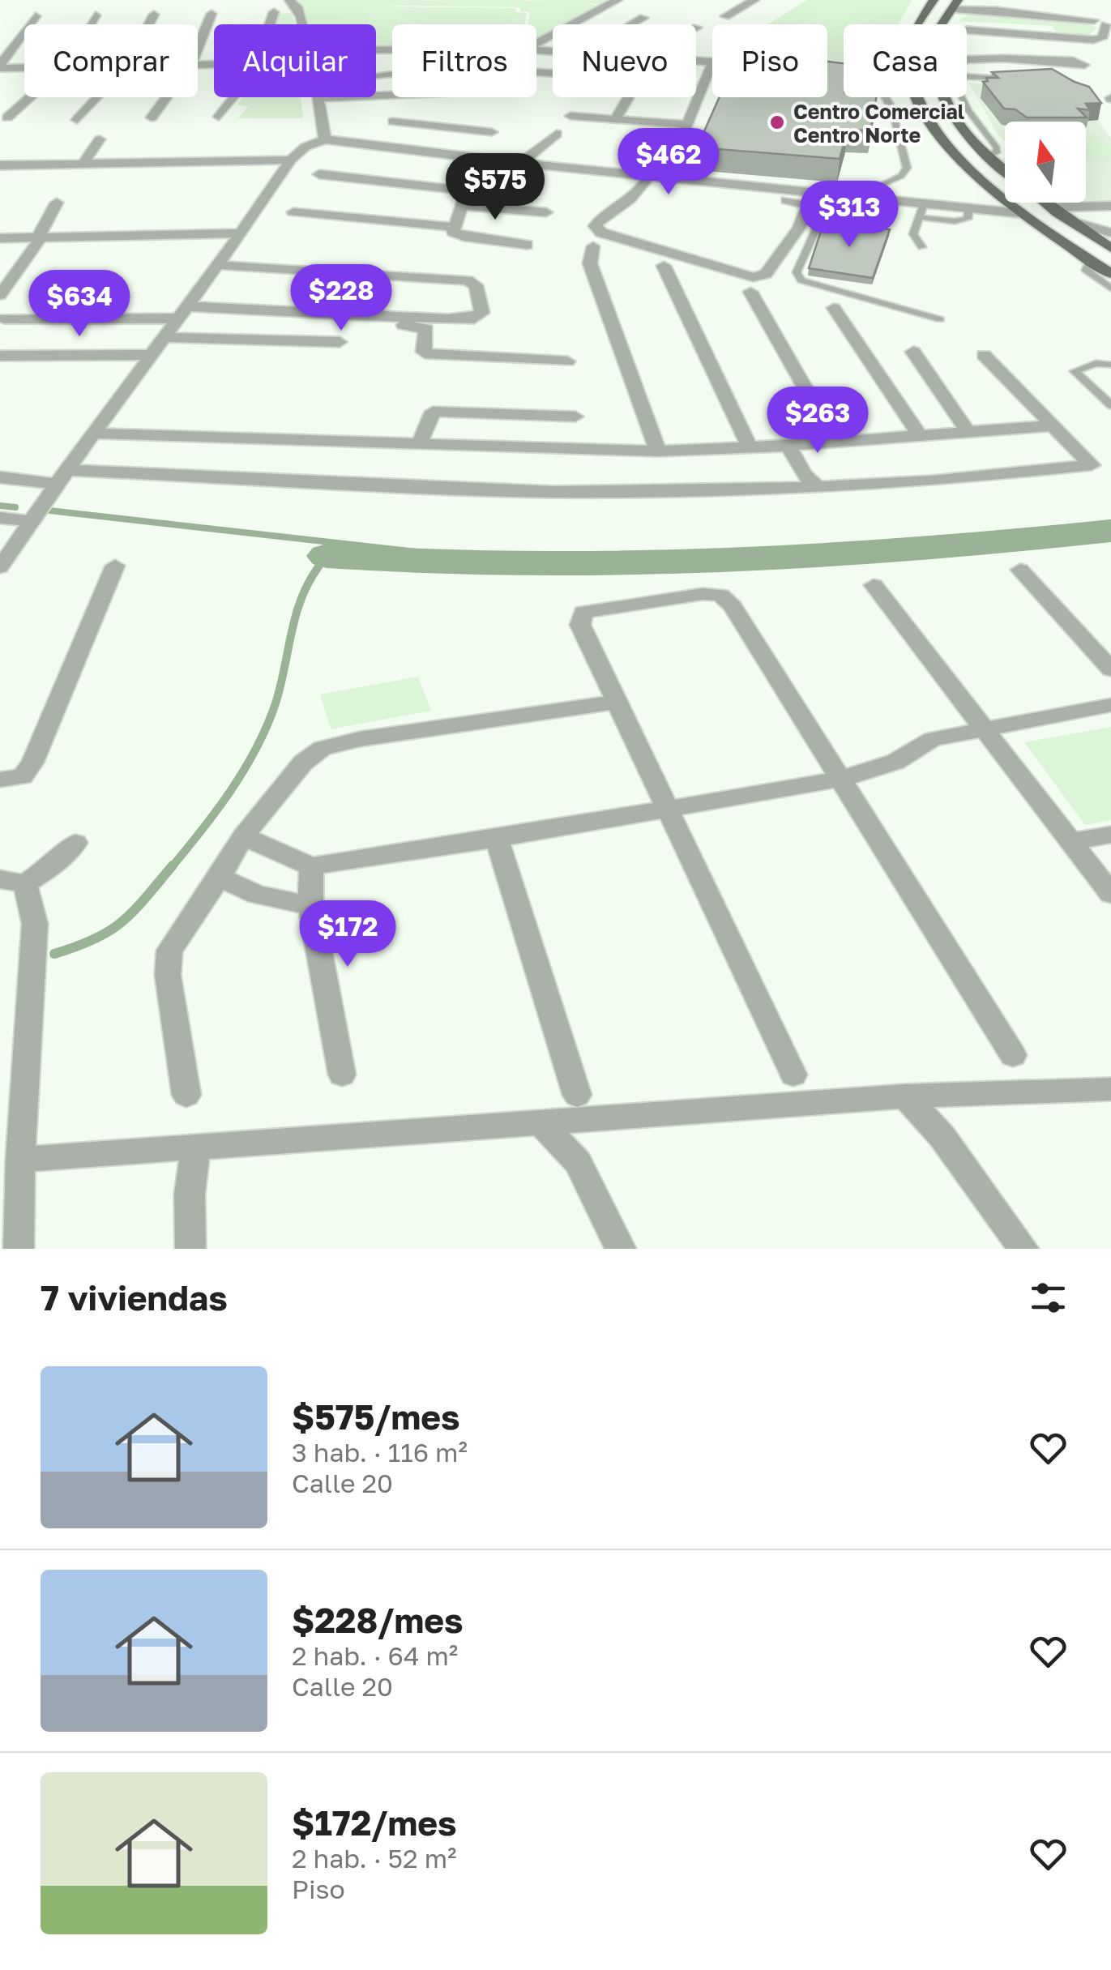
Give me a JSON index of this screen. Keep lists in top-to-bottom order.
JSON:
{
  "places": ["Centro Comercial Centro Norte"],
  "north": "top",
  "page": {
    "chip": [
      "Comprar",
      "Alquilar",
      "Filtros",
      "Nuevo",
      "Piso",
      "Casa"
    ],
    "price": [
      "$462",
      "$575",
      "$313",
      "$228",
      "$634",
      "$263",
      "$172"
    ],
    "heading": "7 viviendas",
    "list": [
      {
        "name": "$575/mes",
        "note": "3 hab. · 116 m² · Calle 20"
      },
      {
        "name": "$228/mes",
        "note": "2 hab. · 64 m² · Calle 20"
      },
      {
        "name": "$172/mes",
        "note": "2 hab. · 52 m² · Piso"
      }
    ]
  }
}
